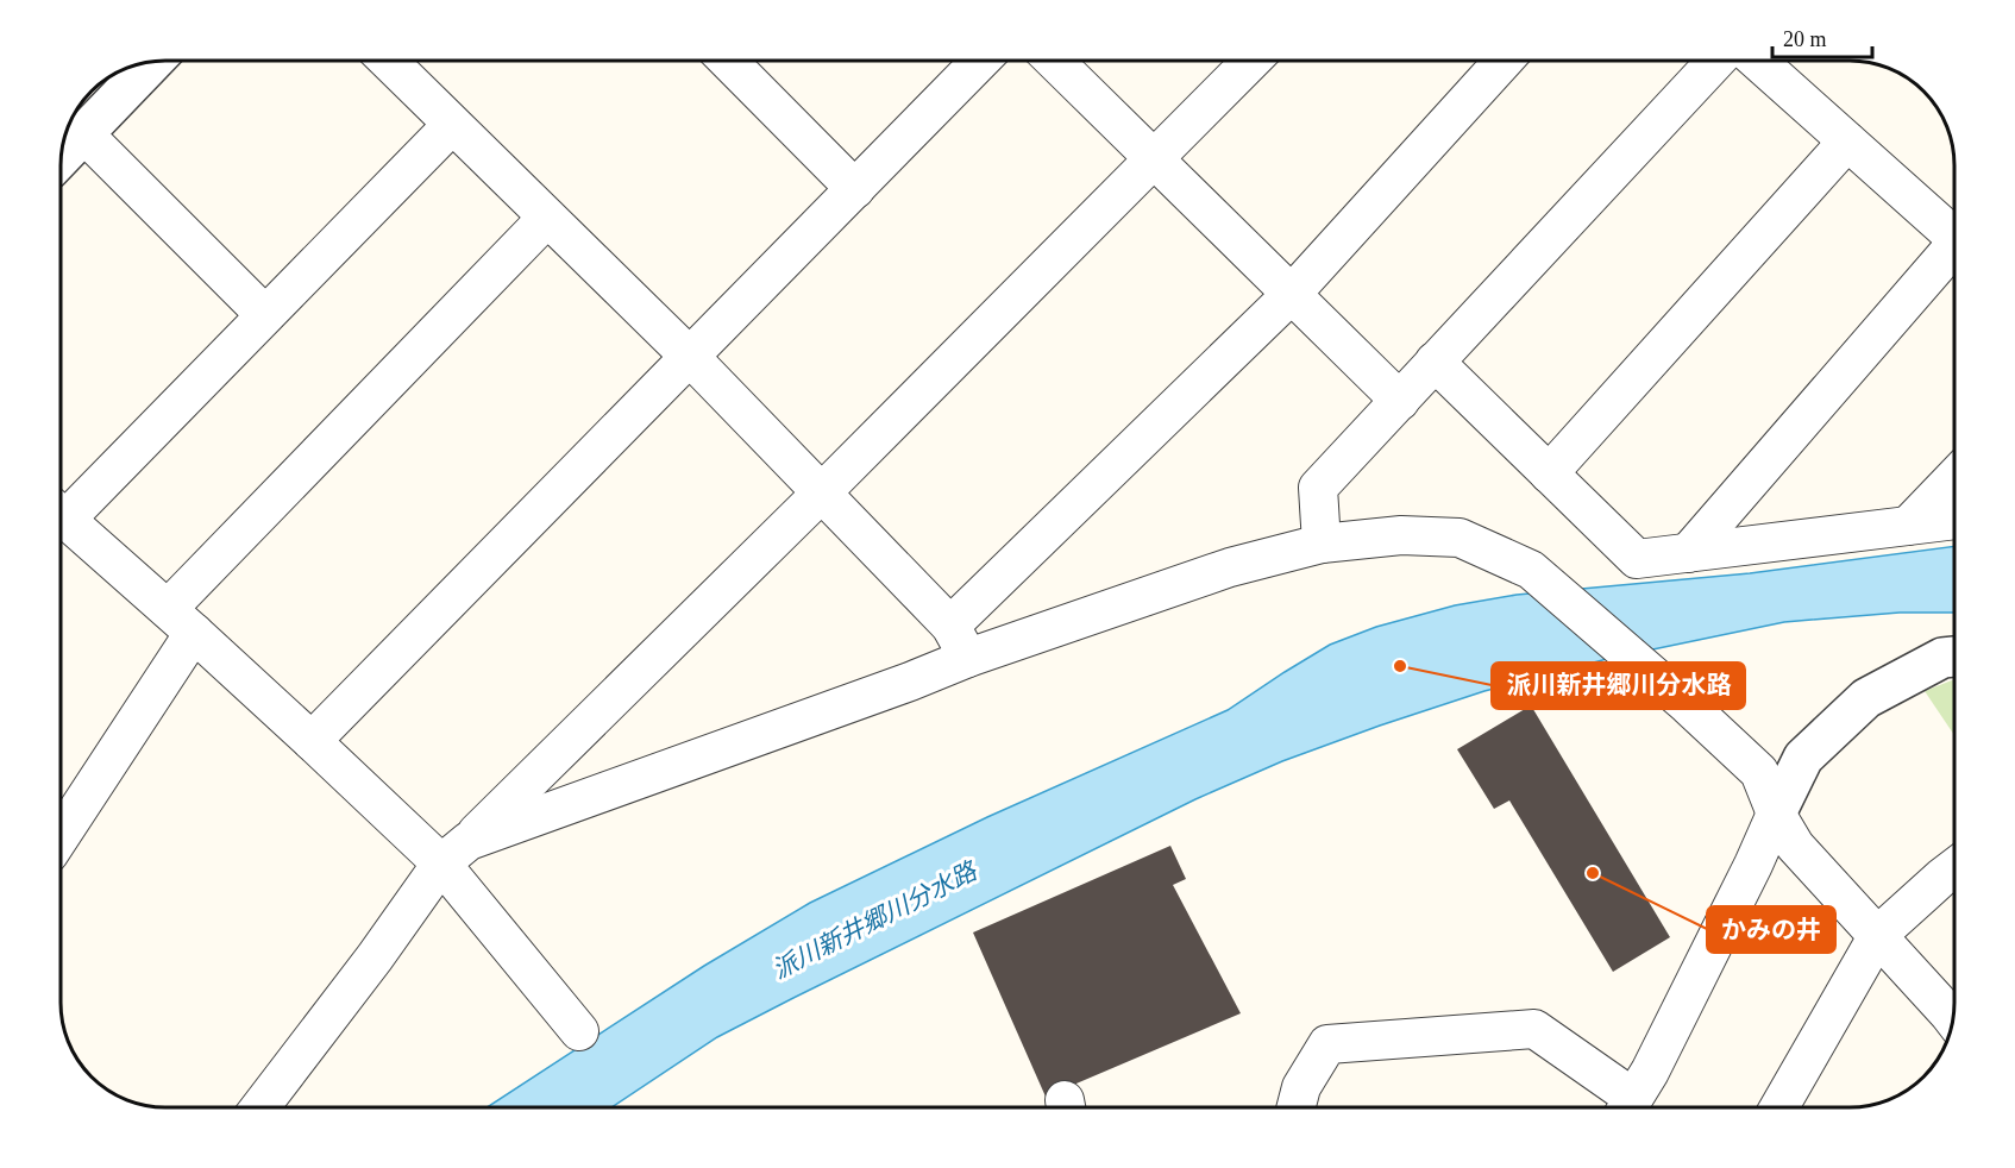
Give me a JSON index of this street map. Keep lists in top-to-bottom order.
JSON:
{
  "water": ["派川新井郷川分水路"],
  "places": ["派川新井郷川分水路", "かみの井"],
  "scale_bar": "20 m"
}
